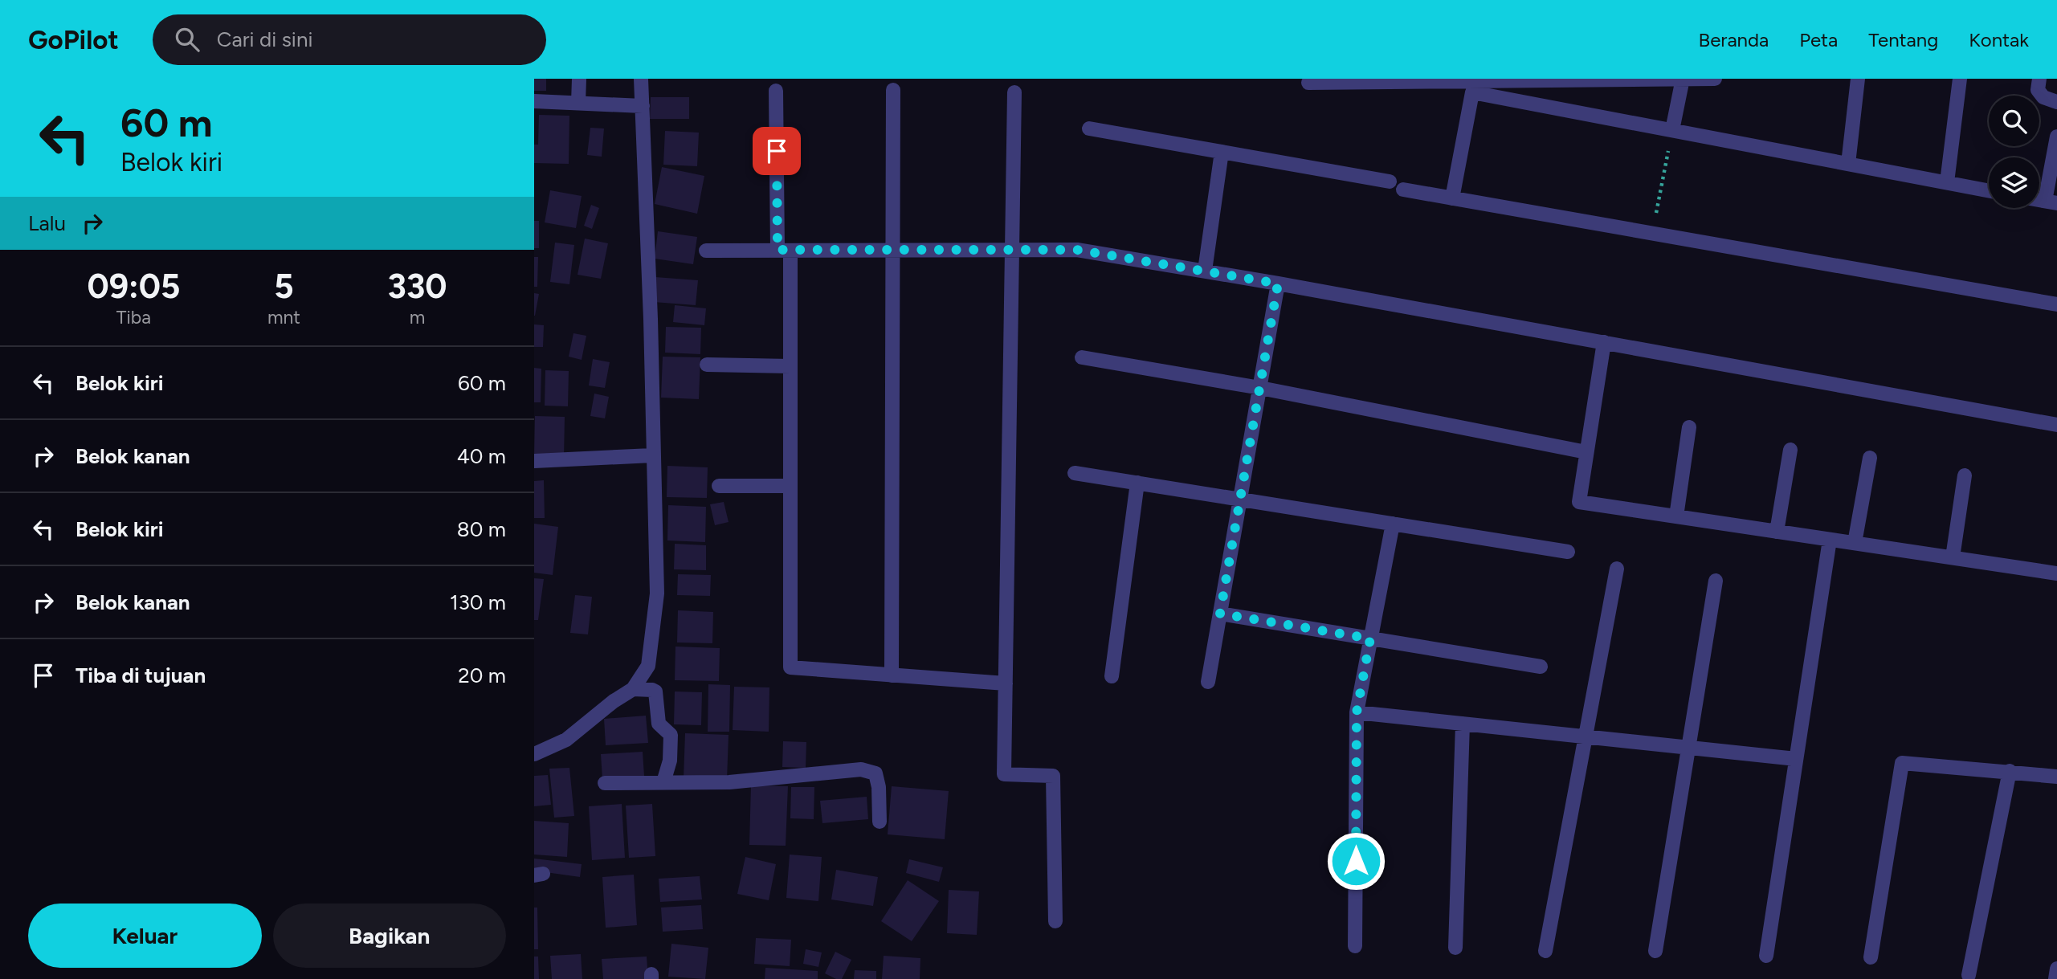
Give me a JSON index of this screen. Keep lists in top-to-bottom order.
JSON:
{
  "page": {
    "header": "GoPilot",
    "search": "Cari di sini",
    "nav": [
      "Beranda",
      "Peta",
      "Tentang",
      "Kontak"
    ],
    "turn": ["60 m", "Belok kiri"],
    "then": "Lalu",
    "eta": [
      "09:05",
      "Tiba",
      "5",
      "mnt",
      "330",
      "m"
    ],
    "list": [
      {
        "name": "Belok kiri",
        "value": "60 m"
      },
      {
        "name": "Belok kanan",
        "value": "40 m"
      },
      {
        "name": "Belok kiri",
        "value": "80 m"
      },
      {
        "name": "Belok kanan",
        "value": "130 m"
      },
      {
        "name": "Tiba di tujuan",
        "value": "20 m"
      }
    ],
    "buttons": ["Keluar", "Bagikan"]
  }
}
